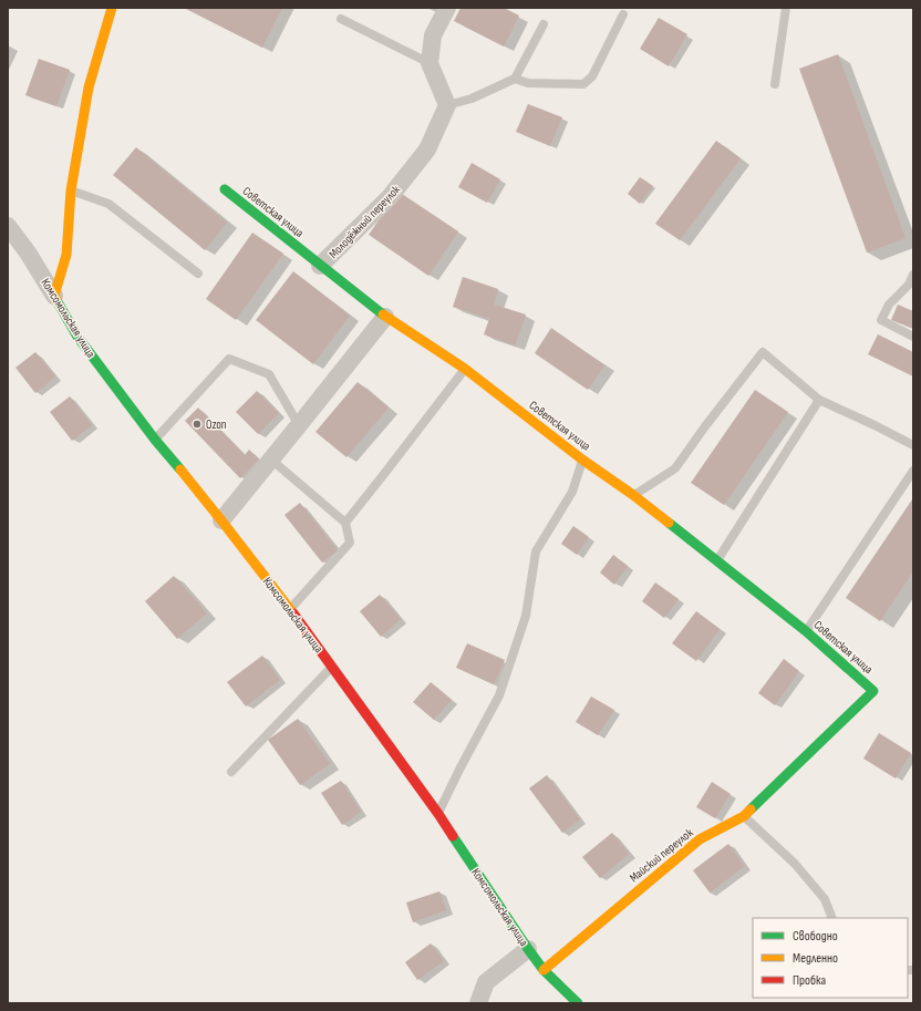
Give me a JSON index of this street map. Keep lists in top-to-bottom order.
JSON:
{
  "streets": {
    "street": [
      "Советская улица",
      "Молодёжный переулок",
      "Комсомольская улица",
      "Майский переулок"
    ]
  },
  "crossings": [
    ["Советская улица", "Молодёжный переулок"],
    ["Советская улица", "Майский переулок"],
    ["Комсомольская улица", "Майский переулок"]
  ],
  "places": ["Ozon"],
  "legend": ["Свободно", "Медленно", "Пробка"]
}
